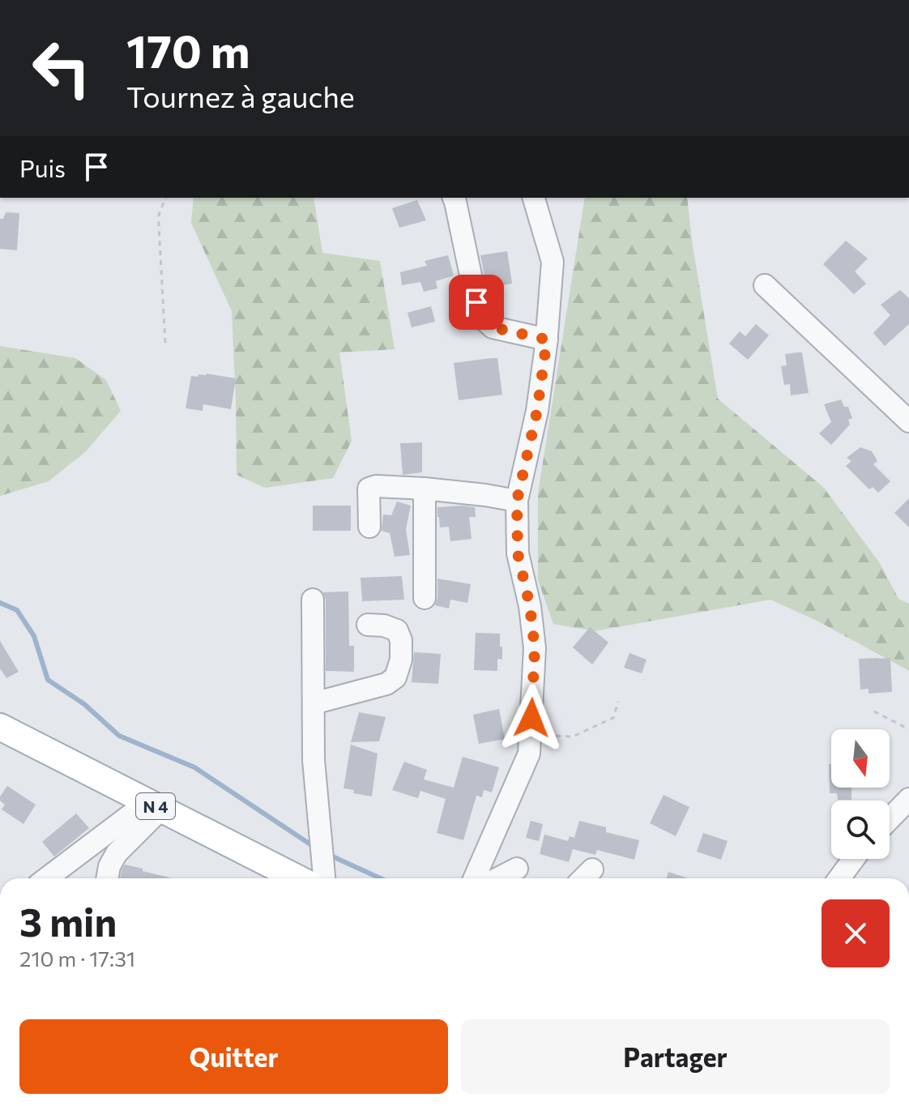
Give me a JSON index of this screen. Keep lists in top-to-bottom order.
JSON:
{
  "streets": {
    "main road": ["N 4"]
  },
  "north": "bottom",
  "page": {
    "turn": ["170 m", "Tournez à gauche"],
    "then": "Puis",
    "heading": ["3 min", "210 m · 17:31"],
    "buttons": ["Quitter", "Partager"]
  }
}
